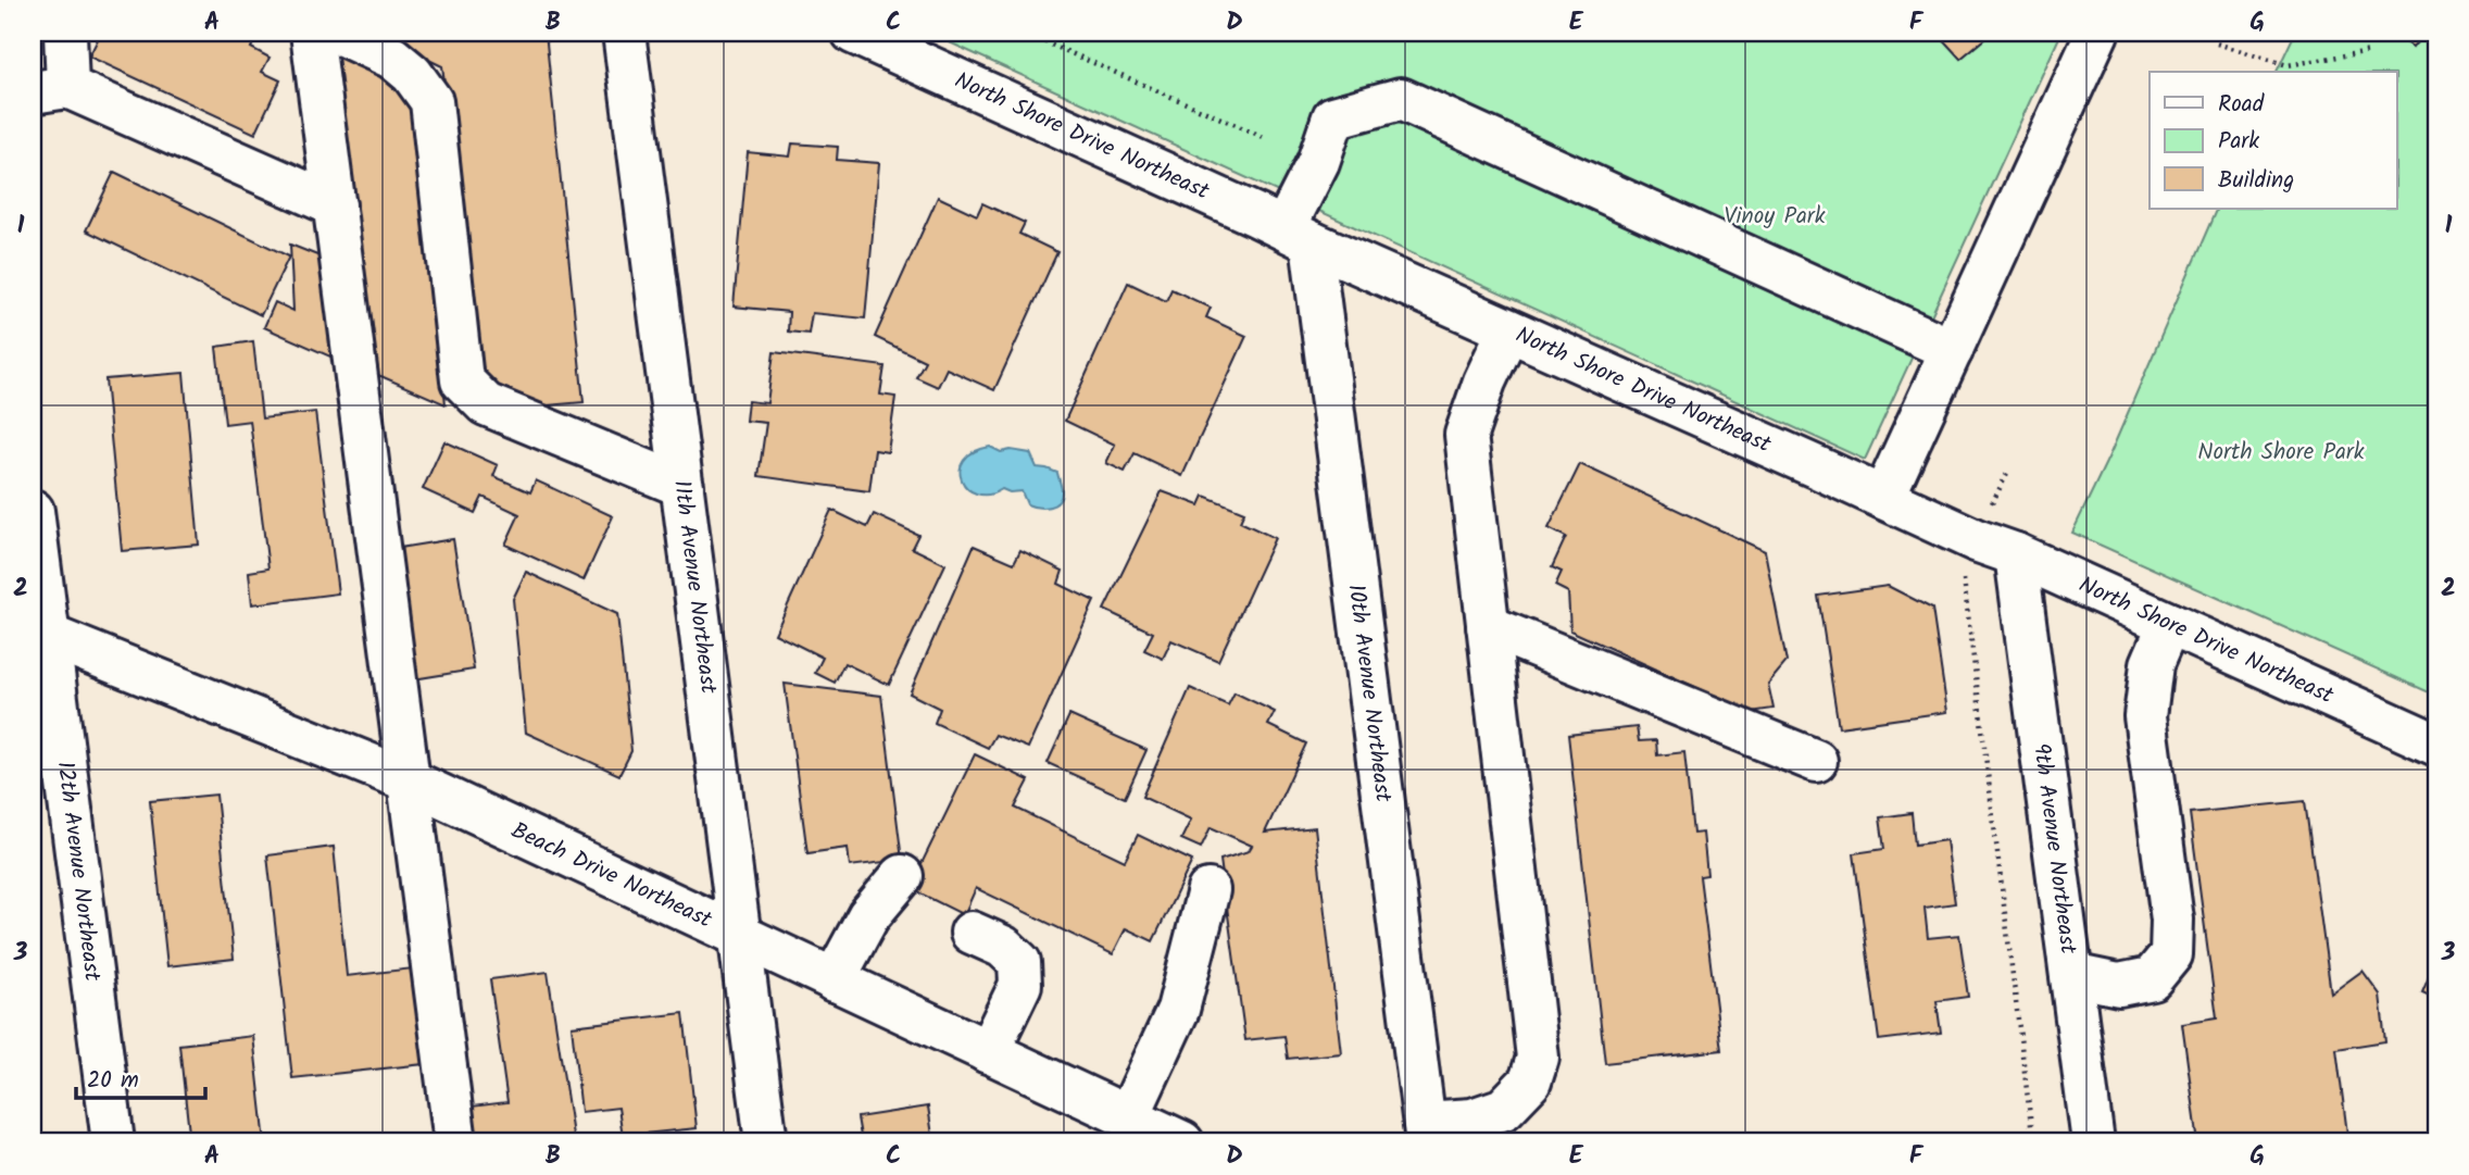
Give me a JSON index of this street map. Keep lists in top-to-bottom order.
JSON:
{
  "streets": {
    "street": [
      "North Shore Drive Northeast",
      "11th Avenue Northeast",
      "10th Avenue Northeast",
      "9th Avenue Northeast",
      "12th Avenue Northeast",
      "Beach Drive Northeast"
    ]
  },
  "crossings": [
    ["North Shore Drive Northeast", "10th Avenue Northeast"],
    ["North Shore Drive Northeast", "9th Avenue Northeast"],
    ["11th Avenue Northeast", "Beach Drive Northeast"],
    ["12th Avenue Northeast", "Beach Drive Northeast"]
  ],
  "parks": ["Vinoy Park", "North Shore Park"],
  "legend": ["Road", "Park", "Building"],
  "scale_bar": "20 m",
  "grid": {
    "columns": [
      "A",
      "B",
      "C",
      "D",
      "E",
      "F",
      "G"
    ],
    "rows": ["1", "2", "3"]
  }
}
